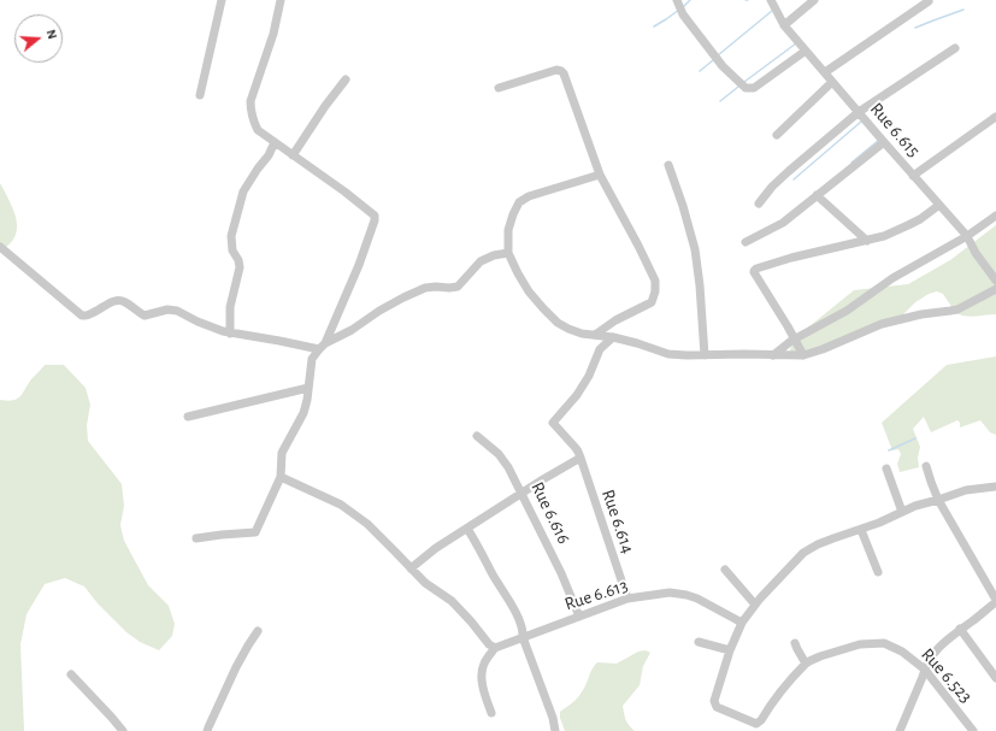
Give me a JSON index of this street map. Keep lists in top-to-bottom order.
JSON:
{
  "streets": {
    "street": [
      "Rue 6.615",
      "Rue 6.616",
      "Rue 6.614",
      "Rue 6.613",
      "Rue 6.523"
    ]
  },
  "crossings": [
    ["Rue 6.616", "Rue 6.613"],
    ["Rue 6.614", "Rue 6.613"]
  ],
  "north": "right"
}
